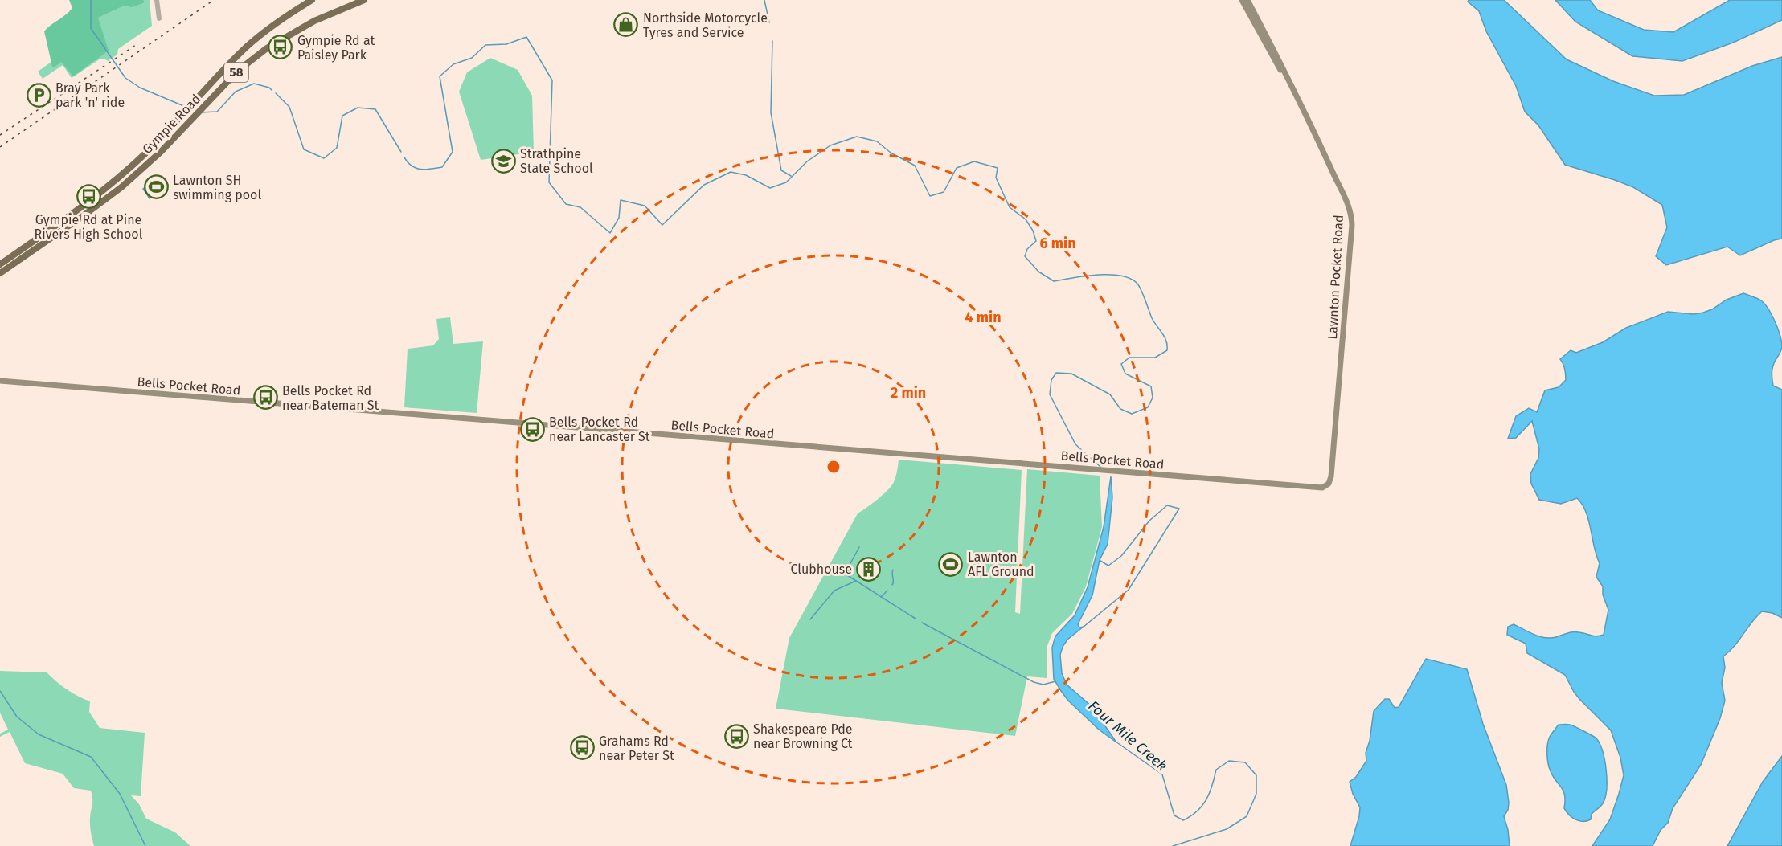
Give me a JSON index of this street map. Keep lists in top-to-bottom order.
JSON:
{
  "streets": {
    "highway": ["58", "Gympie Road"],
    "main road": ["Lawnton Pocket Road", "Bells Pocket Road"]
  },
  "crossings": [
    ["Lawnton Pocket Road", "Bells Pocket Road"]
  ],
  "water": ["Four Mile Creek"],
  "places": {
    "shop": ["Northside Motorcycle Tyres and Service"],
    "bus stop": [
      "Gympie Rd at Paisley Park",
      "Gympie Rd at Pine Rivers High School",
      "Bells Pocket Rd near Bateman St",
      "Bells Pocket Rd near Lancaster St",
      "Shakespeare Pde near Browning Ct",
      "Grahams Rd near Peter St"
    ],
    "parking": ["Bray Park park 'n' ride"],
    "school or university": ["Strathpine State School"],
    "sports": ["Lawnton SH swimming pool", "Lawnton AFL Ground"],
    "building": ["Clubhouse"]
  },
  "rings": ["6 min", "4 min", "2 min"]
}
